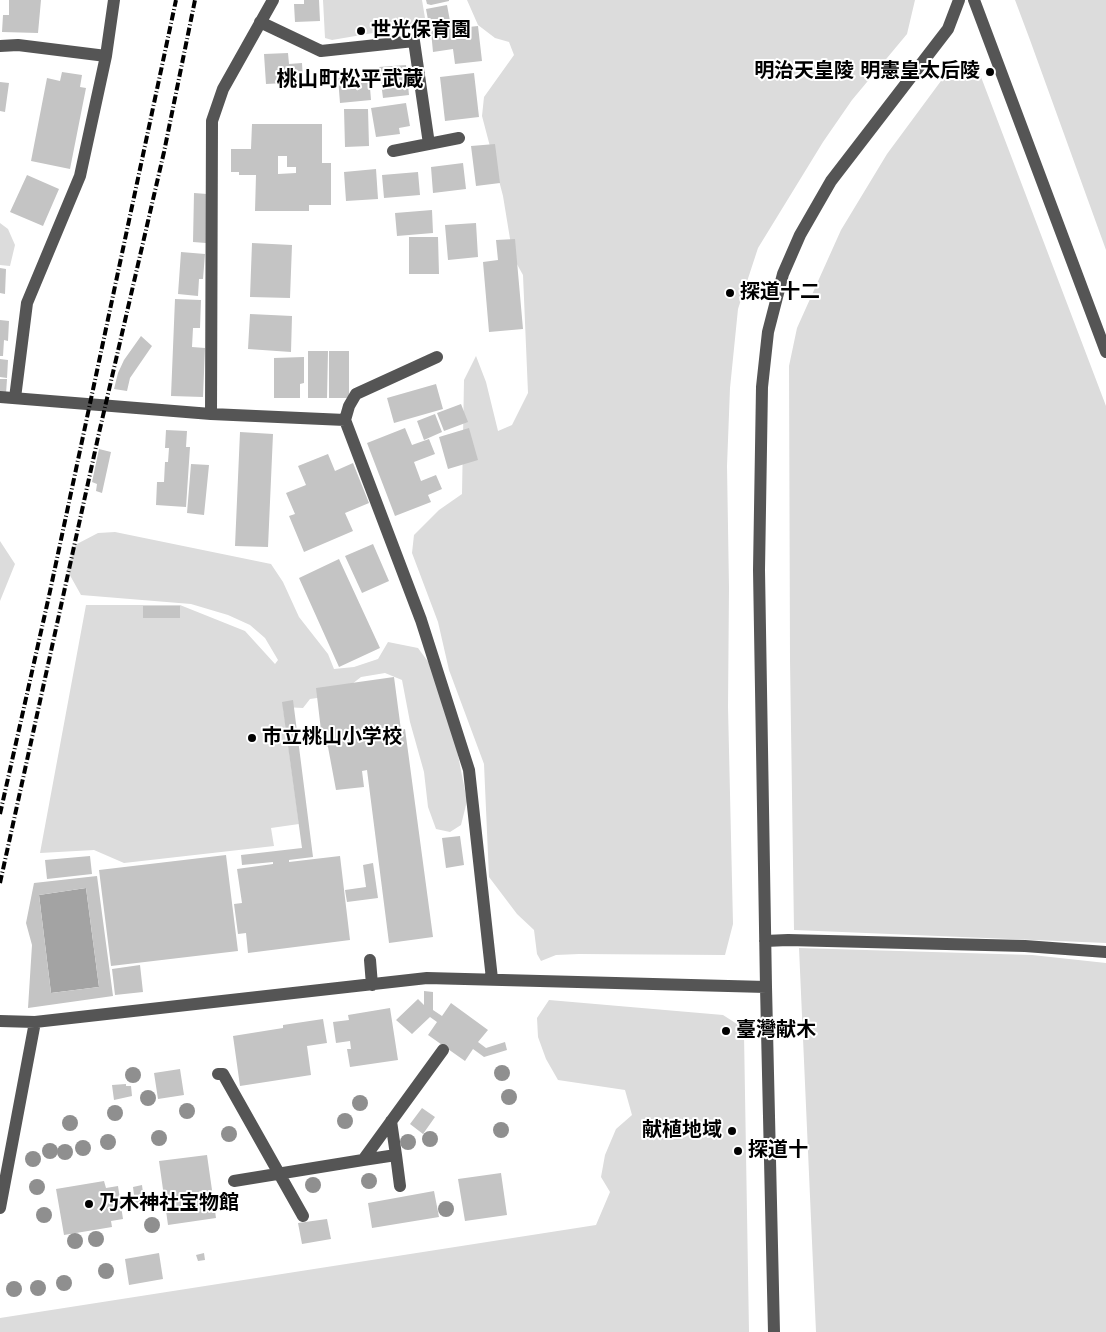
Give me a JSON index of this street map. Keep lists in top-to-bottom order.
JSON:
{
  "districts": ["桃山町松平武蔵"],
  "places": [
    "世光保育園",
    "明治天皇陵 明憲皇太后陵",
    "探道十二",
    "市立桃山小学校",
    "臺灣献木",
    "献植地域",
    "探道十",
    "乃木神社宝物館"
  ]
}
